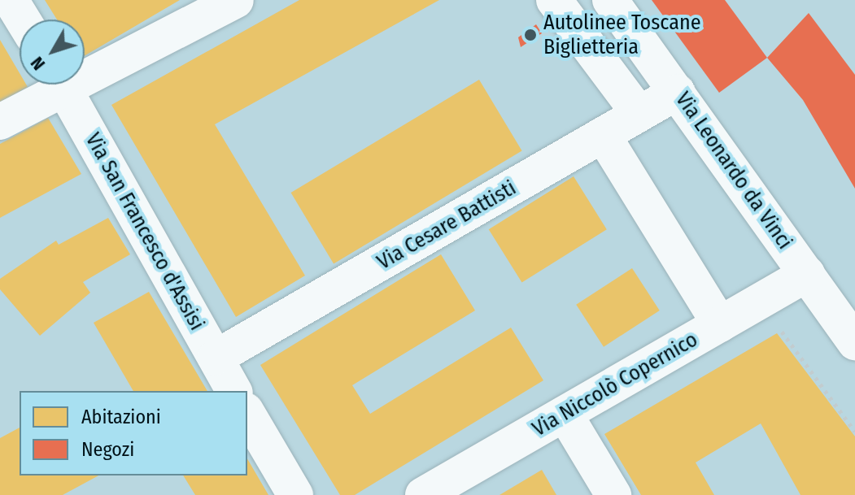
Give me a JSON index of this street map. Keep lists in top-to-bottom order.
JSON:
{
  "streets": {
    "street": [
      "Via Leonardo da Vinci",
      "Via Cesare Battisti",
      "Via San Francesco d'Assisi",
      "Via Niccolò Copernico"
    ]
  },
  "crossings": [
    ["Via Leonardo da Vinci", "Via Cesare Battisti"],
    ["Via Leonardo da Vinci", "Via Niccolò Copernico"],
    ["Via Cesare Battisti", "Via San Francesco d'Assisi"]
  ],
  "places": ["Autolinee Toscane Biglietteria"],
  "legend": ["Abitazioni", "Negozi"],
  "north": "bottom left"
}
